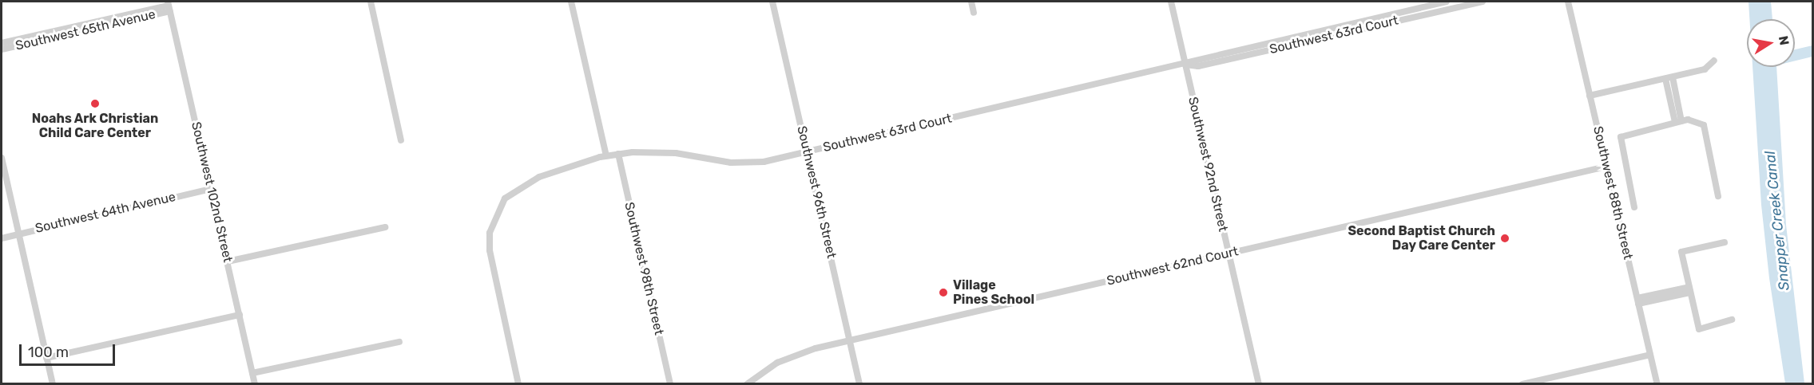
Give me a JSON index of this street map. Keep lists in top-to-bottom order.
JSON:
{
  "streets": {
    "street": [
      "Southwest 65th Avenue",
      "Southwest 63rd Court",
      "Southwest 92nd Street",
      "Southwest 102nd Street",
      "Southwest 96th Street",
      "Southwest 88th Street",
      "Southwest 64th Avenue",
      "Southwest 62nd Court",
      "Southwest 98th Street"
    ]
  },
  "crossings": [
    ["Southwest 65th Avenue", "Southwest 102nd Street"],
    ["Southwest 63rd Court", "Southwest 92nd Street"],
    ["Southwest 63rd Court", "Southwest 96th Street"],
    ["Southwest 63rd Court", "Southwest 98th Street"],
    ["Southwest 92nd Street", "Southwest 62nd Court"],
    ["Southwest 102nd Street", "Southwest 64th Avenue"],
    ["Southwest 96th Street", "Southwest 62nd Court"],
    ["Southwest 88th Street", "Southwest 62nd Court"]
  ],
  "water": ["Snapper Creek Canal"],
  "places": ["Noahs Ark Christian Child Care Center", "Second Baptist Church Day Care Center", "Village Pines School"],
  "scale_bar": "100 m",
  "north": "right"
}
